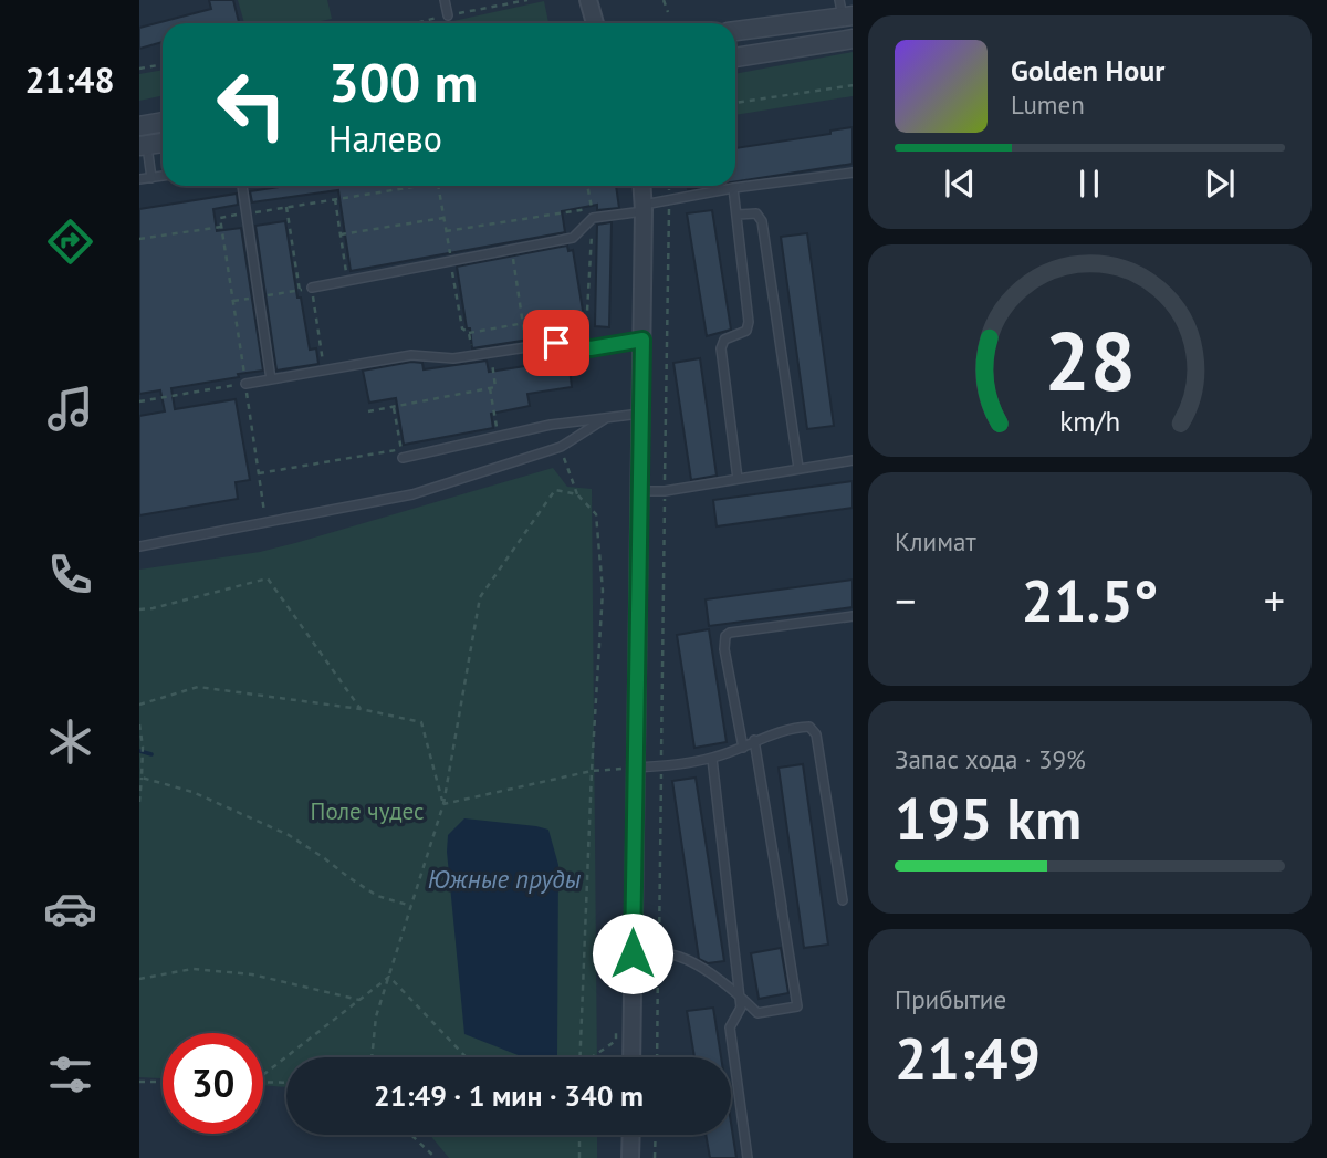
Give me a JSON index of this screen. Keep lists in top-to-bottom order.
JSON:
{
  "water": ["Южные пруды"],
  "parks": ["Поле чудес"],
  "page": {
    "tabs": "21:48",
    "turn": ["300 m", "Налево"],
    "song": ["Golden Hour", "Lumen"],
    "tile": [
      "Климат",
      ["Запас хода · 39%", "195 km"],
      ["Прибытие", "21:49"]
    ],
    "heat": ["−", "21.5°", "+"],
    "limit": "30",
    "trip": "21:49 · 1 мин · 340 m",
    "gauge": ["28", "km/h"]
  }
}
